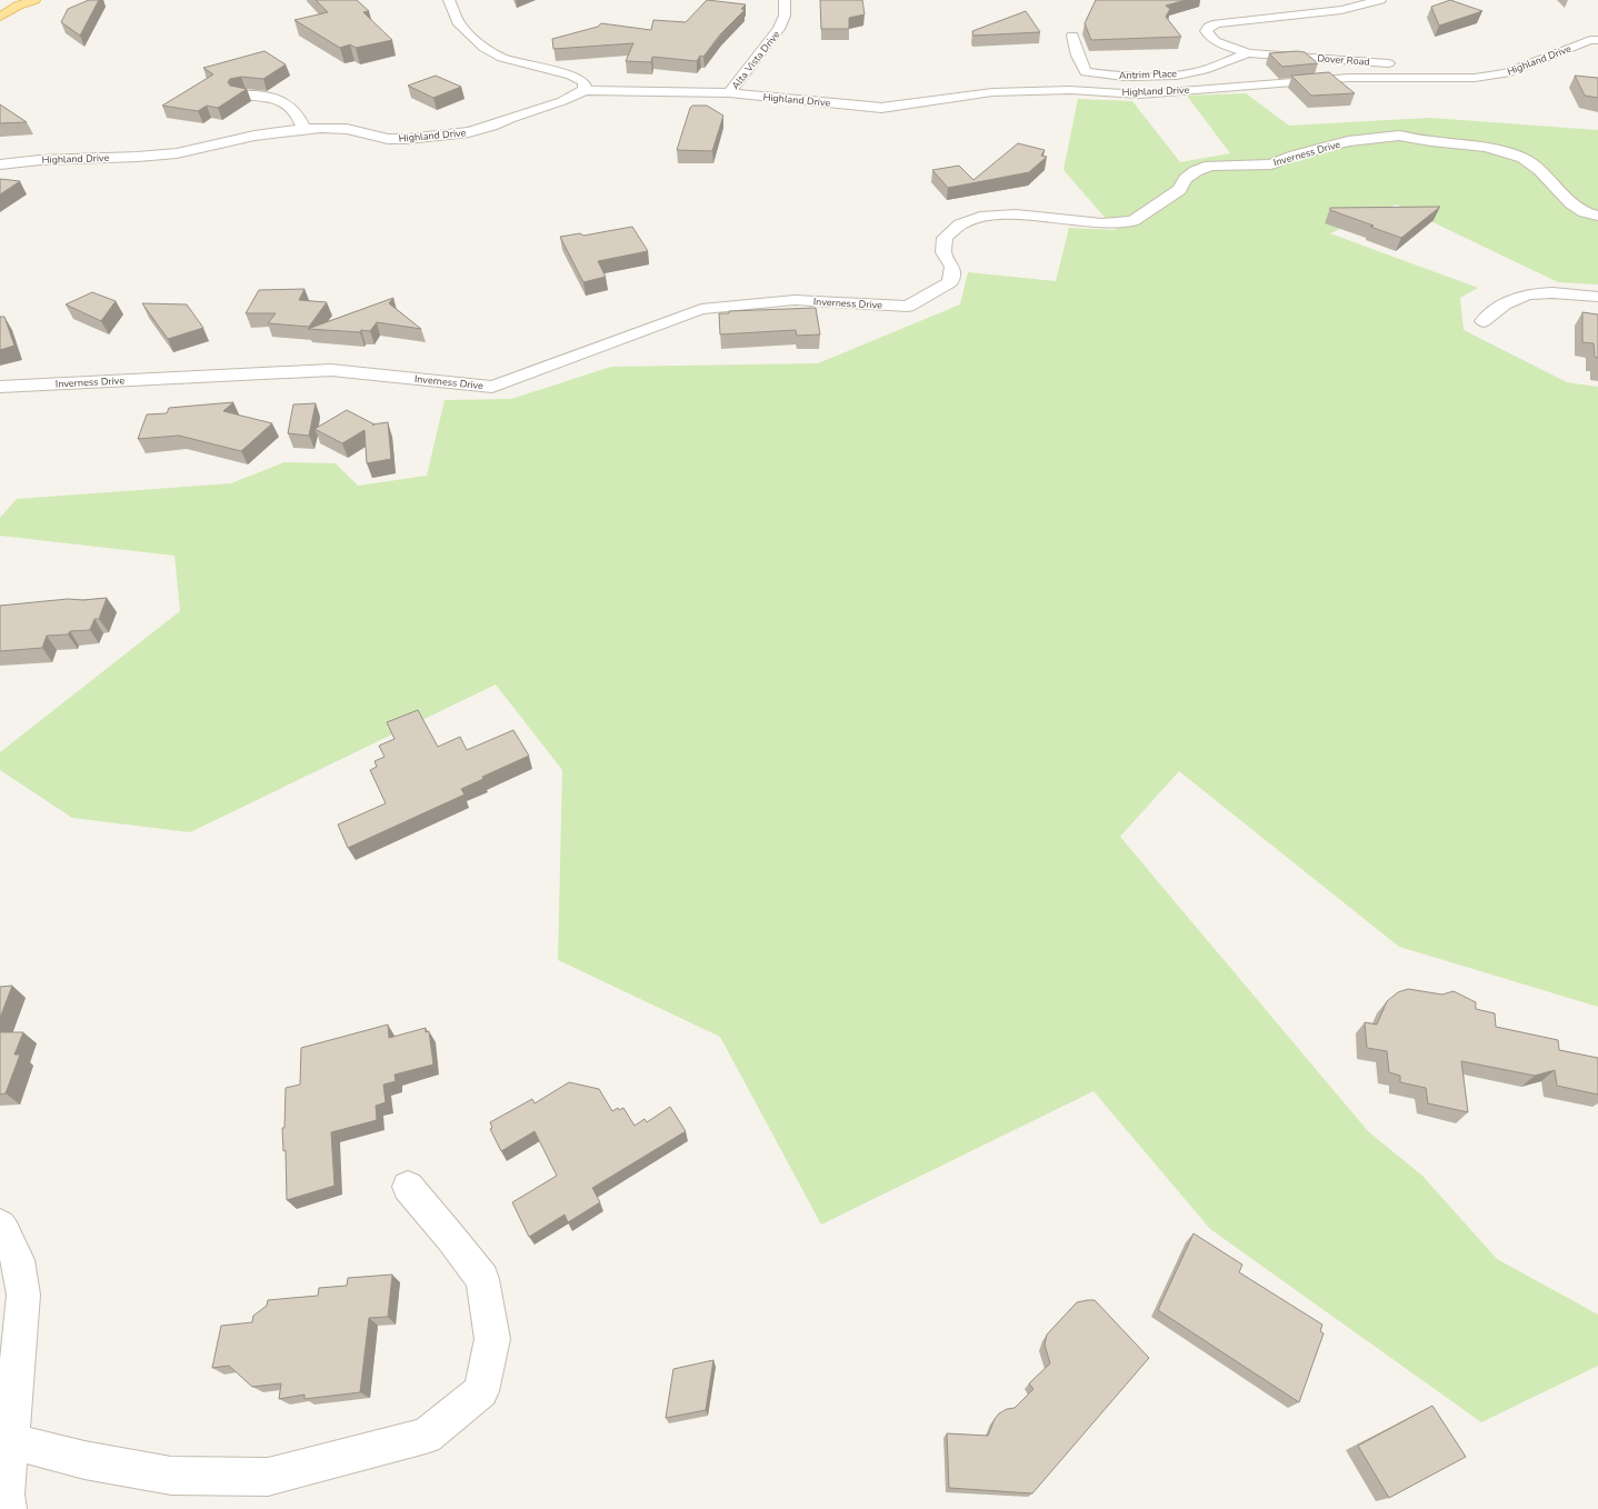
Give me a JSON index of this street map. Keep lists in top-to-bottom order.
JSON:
{
  "streets": {
    "street": [
      "Alta Vista Drive",
      "Dover Road",
      "Highland Drive",
      "Antrim Place",
      "Inverness Drive"
    ]
  },
  "crossings": [
    ["Alta Vista Drive", "Highland Drive"],
    ["Dover Road", "Antrim Place"]
  ]
}
